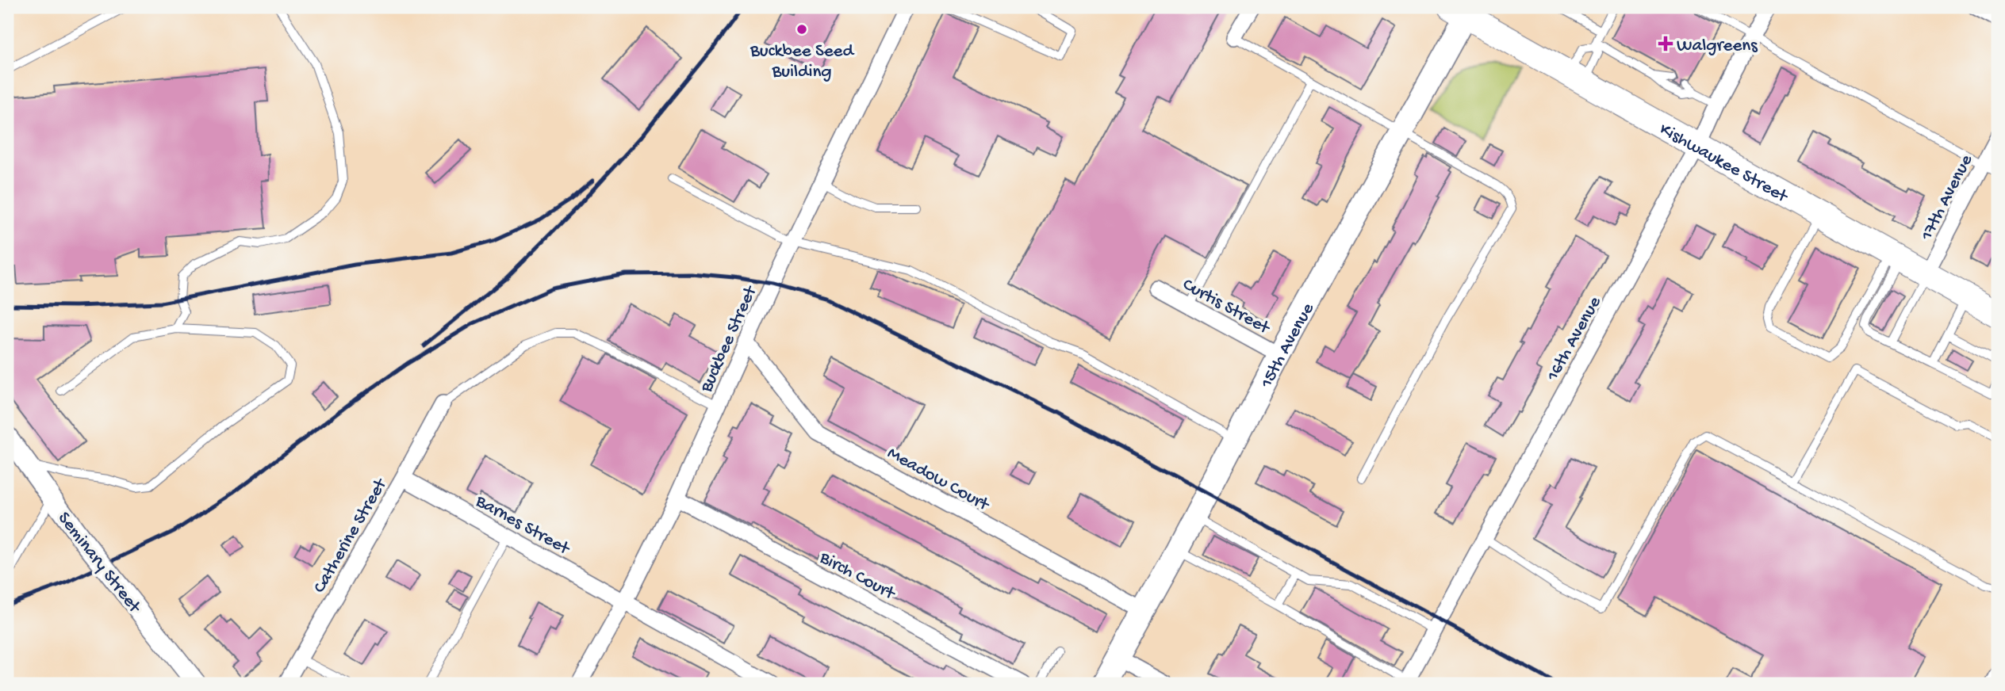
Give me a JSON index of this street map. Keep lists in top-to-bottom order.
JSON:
{
  "streets": {
    "main road": ["Kishwaukee Street", "15th Avenue"],
    "street": [
      "17th Avenue",
      "Curtis Street",
      "16th Avenue",
      "Buckbee Street",
      "Meadow Court",
      "Barnes Street",
      "Catherine Street",
      "Seminary Street",
      "Birch Court"
    ]
  },
  "crossings": [
    ["Kishwaukee Street", "17th Avenue"],
    ["Kishwaukee Street", "16th Avenue"],
    ["Kishwaukee Street", "15th Avenue"],
    ["Curtis Street", "15th Avenue"],
    ["Buckbee Street", "Meadow Court"],
    ["Buckbee Street", "Barnes Street"],
    ["Buckbee Street", "Birch Court"],
    ["15th Avenue", "Meadow Court"],
    ["Barnes Street", "Catherine Street"]
  ],
  "places": {
    "other": ["Buckbee Seed Building"],
    "health": ["Walgreens"]
  }
}
